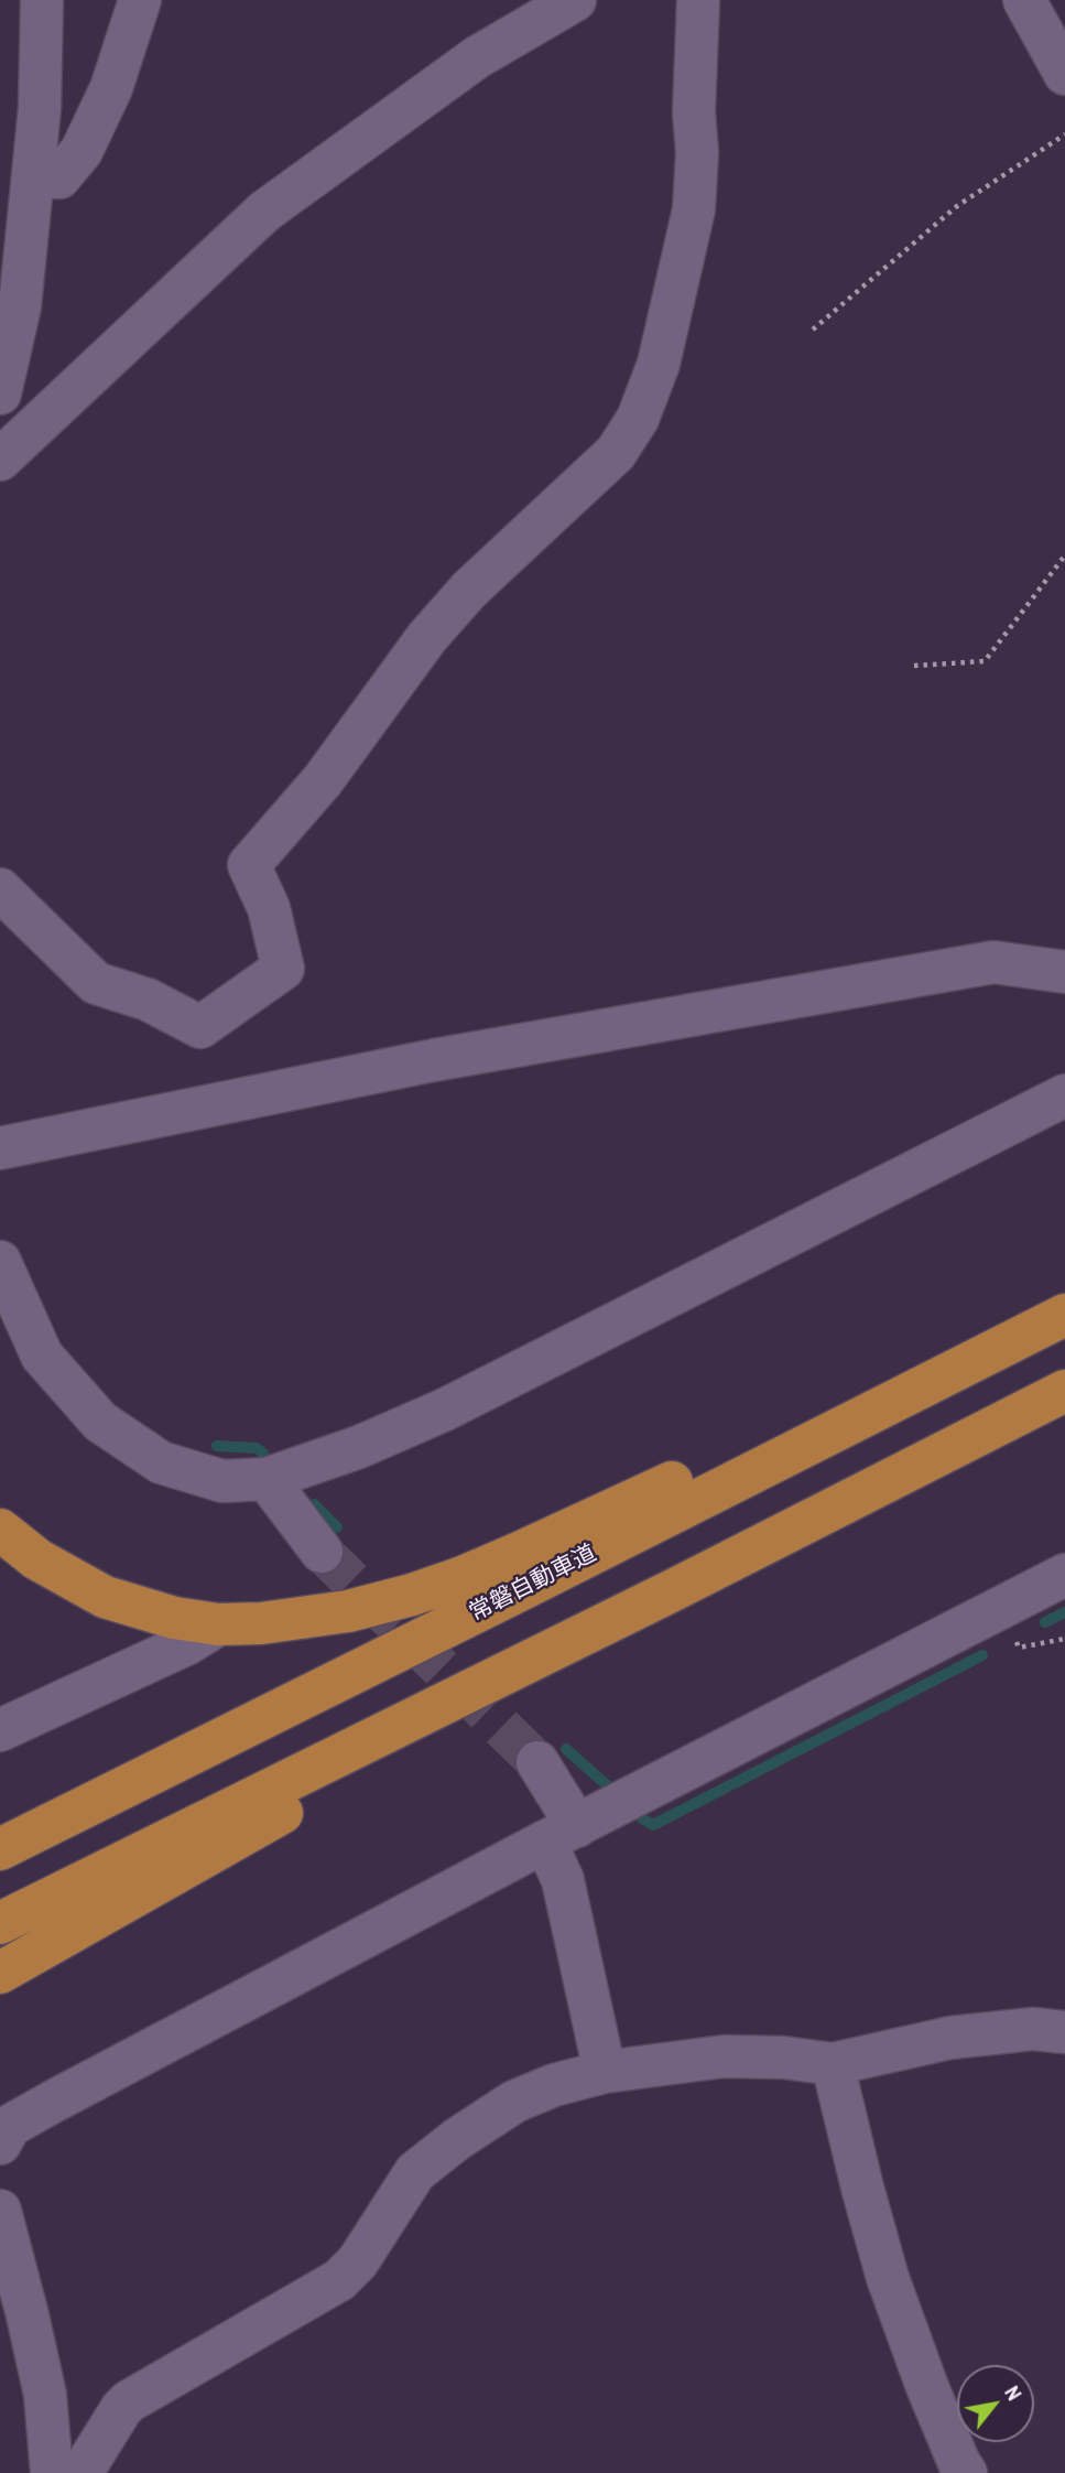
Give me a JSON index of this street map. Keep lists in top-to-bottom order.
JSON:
{
  "streets": {
    "highway": ["常磐自動車道"]
  },
  "north": "top right"
}
